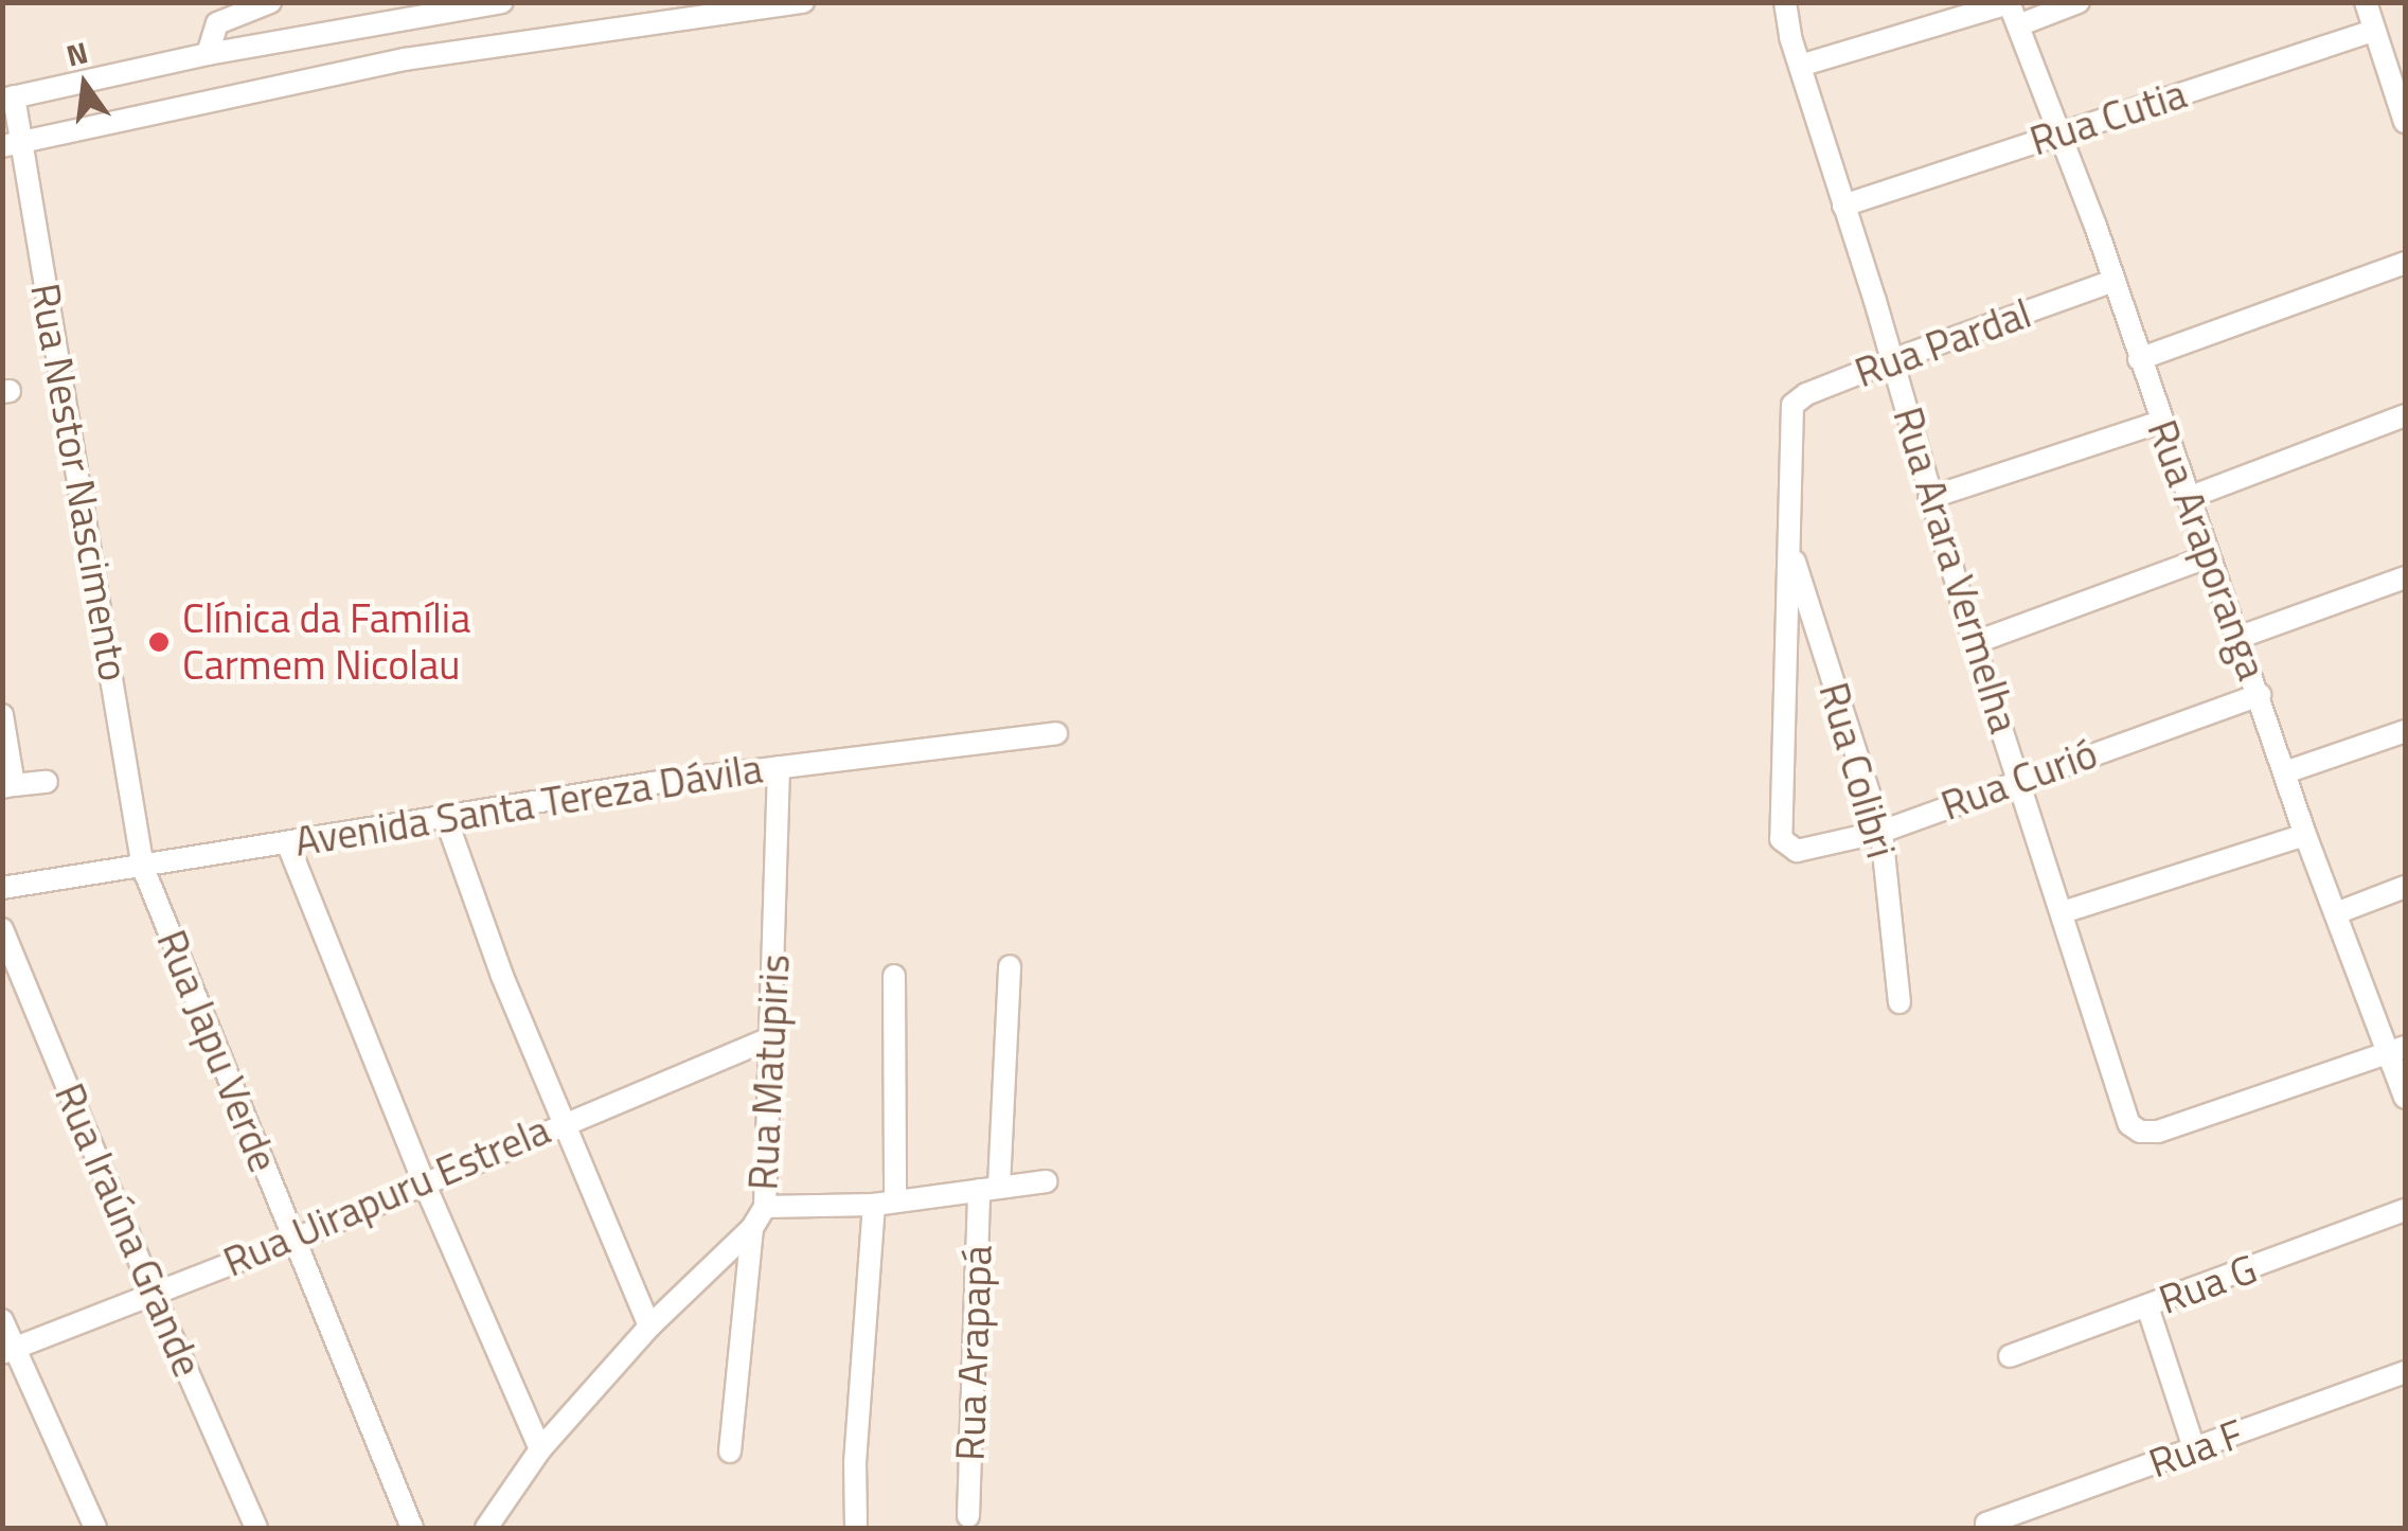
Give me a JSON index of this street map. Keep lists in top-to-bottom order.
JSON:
{
  "streets": {
    "street": [
      "Rua Cutia",
      "Rua Pardal",
      "Rua Nestor Nascimento",
      "Rua Araporanga",
      "Rua Arara Vermelha",
      "Rua Colibri",
      "Rua Curió",
      "Avenida Santa Tereza Dávila",
      "Rua Japu Verde",
      "Rua Matupiris",
      "Rua Uirapuru Estrela",
      "Rua Iraúna Grande",
      "Rua G",
      "Rua Arapapá",
      "Rua F"
    ]
  },
  "crossings": [
    ["Rua Cutia", "Rua Araporanga"],
    ["Rua Cutia", "Rua Arara Vermelha"],
    ["Rua Pardal", "Rua Araporanga"],
    ["Rua Pardal", "Rua Arara Vermelha"],
    ["Rua Pardal", "Rua Colibri"],
    ["Rua Nestor Nascimento", "Avenida Santa Tereza Dávila"],
    ["Rua Nestor Nascimento", "Rua Japu Verde"],
    ["Rua Araporanga", "Rua Arara Vermelha"],
    ["Rua Araporanga", "Rua Curió"],
    ["Rua Arara Vermelha", "Rua Curió"],
    ["Rua Colibri", "Rua Curió"],
    ["Avenida Santa Tereza Dávila", "Rua Japu Verde"],
    ["Avenida Santa Tereza Dávila", "Rua Matupiris"],
    ["Rua Japu Verde", "Rua Uirapuru Estrela"],
    ["Rua Matupiris", "Rua Uirapuru Estrela"],
    ["Rua Uirapuru Estrela", "Rua Iraúna Grande"]
  ],
  "places": ["Clínica da Família Carmem Nicolau"],
  "north": "top"
}
